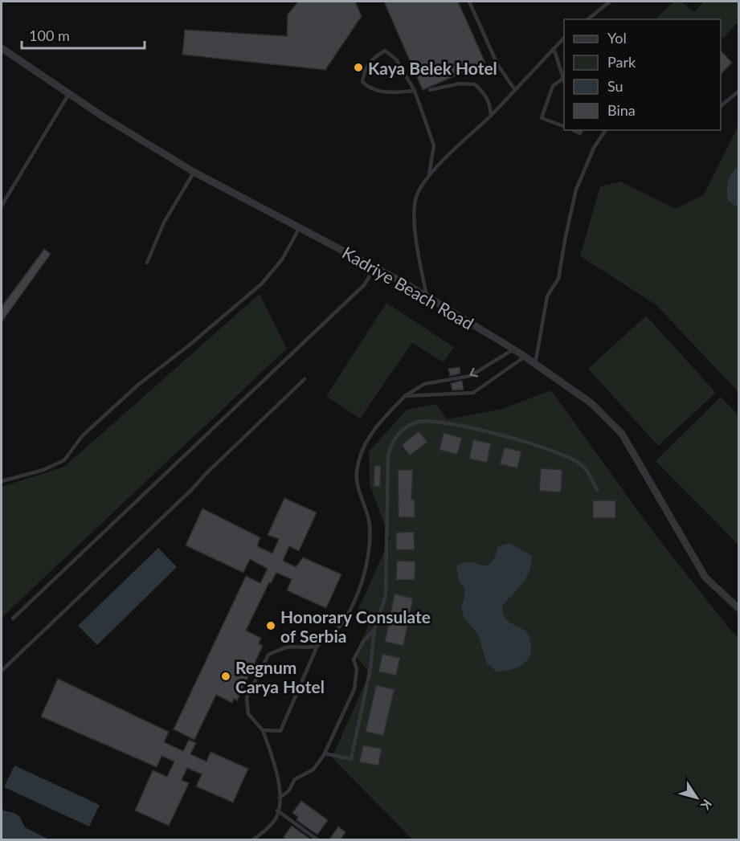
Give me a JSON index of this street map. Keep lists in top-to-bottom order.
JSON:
{
  "streets": {
    "street": ["Kadriye Beach Road"]
  },
  "places": ["Kaya Belek Hotel", "Honorary Consulate of Serbia", "Regnum Carya Hotel"],
  "legend": [
    "Yol",
    "Park",
    "Su",
    "Bina"
  ],
  "scale_bar": "100 m",
  "north": "bottom right"
}
